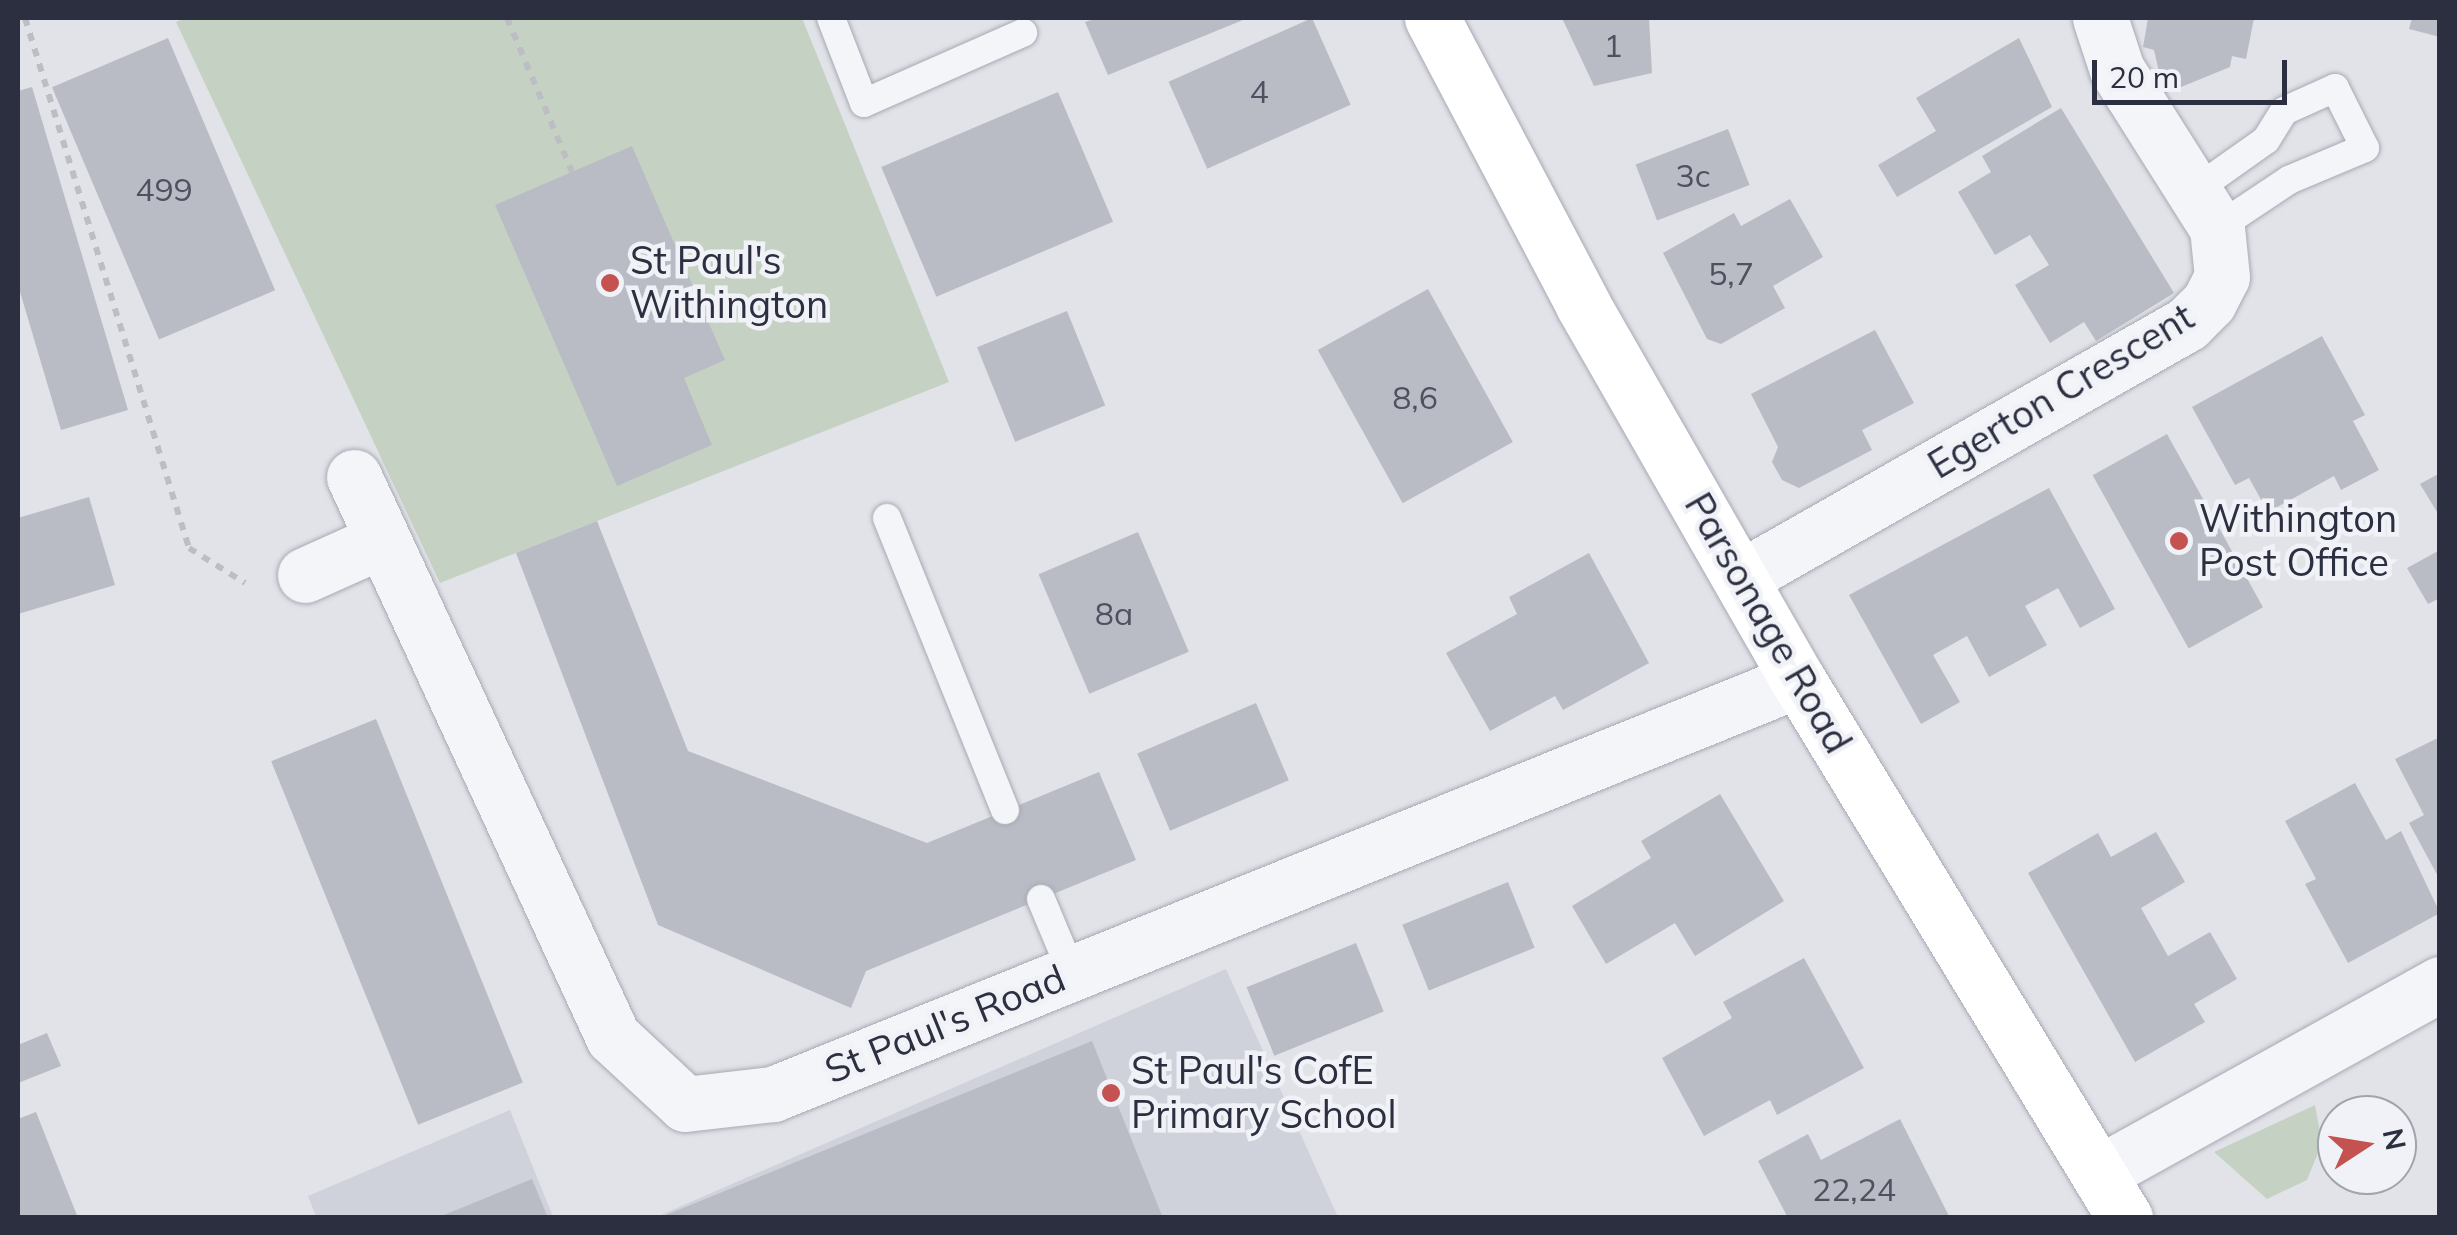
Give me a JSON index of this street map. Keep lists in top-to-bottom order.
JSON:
{
  "streets": {
    "street": ["Egerton Crescent", "Parsonage Road", "St Paul's Road"]
  },
  "crossings": [
    ["Egerton Crescent", "Parsonage Road"],
    ["Parsonage Road", "St Paul's Road"]
  ],
  "places": ["St Paul's Withington", "Withington Post Office", "St Paul's CofE Primary School"],
  "house_numbers": [
    "1",
    "4",
    "3c",
    "499",
    "5,7",
    "8,6",
    "8a",
    "22,24"
  ],
  "scale_bar": "20 m",
  "north": "right"
}
